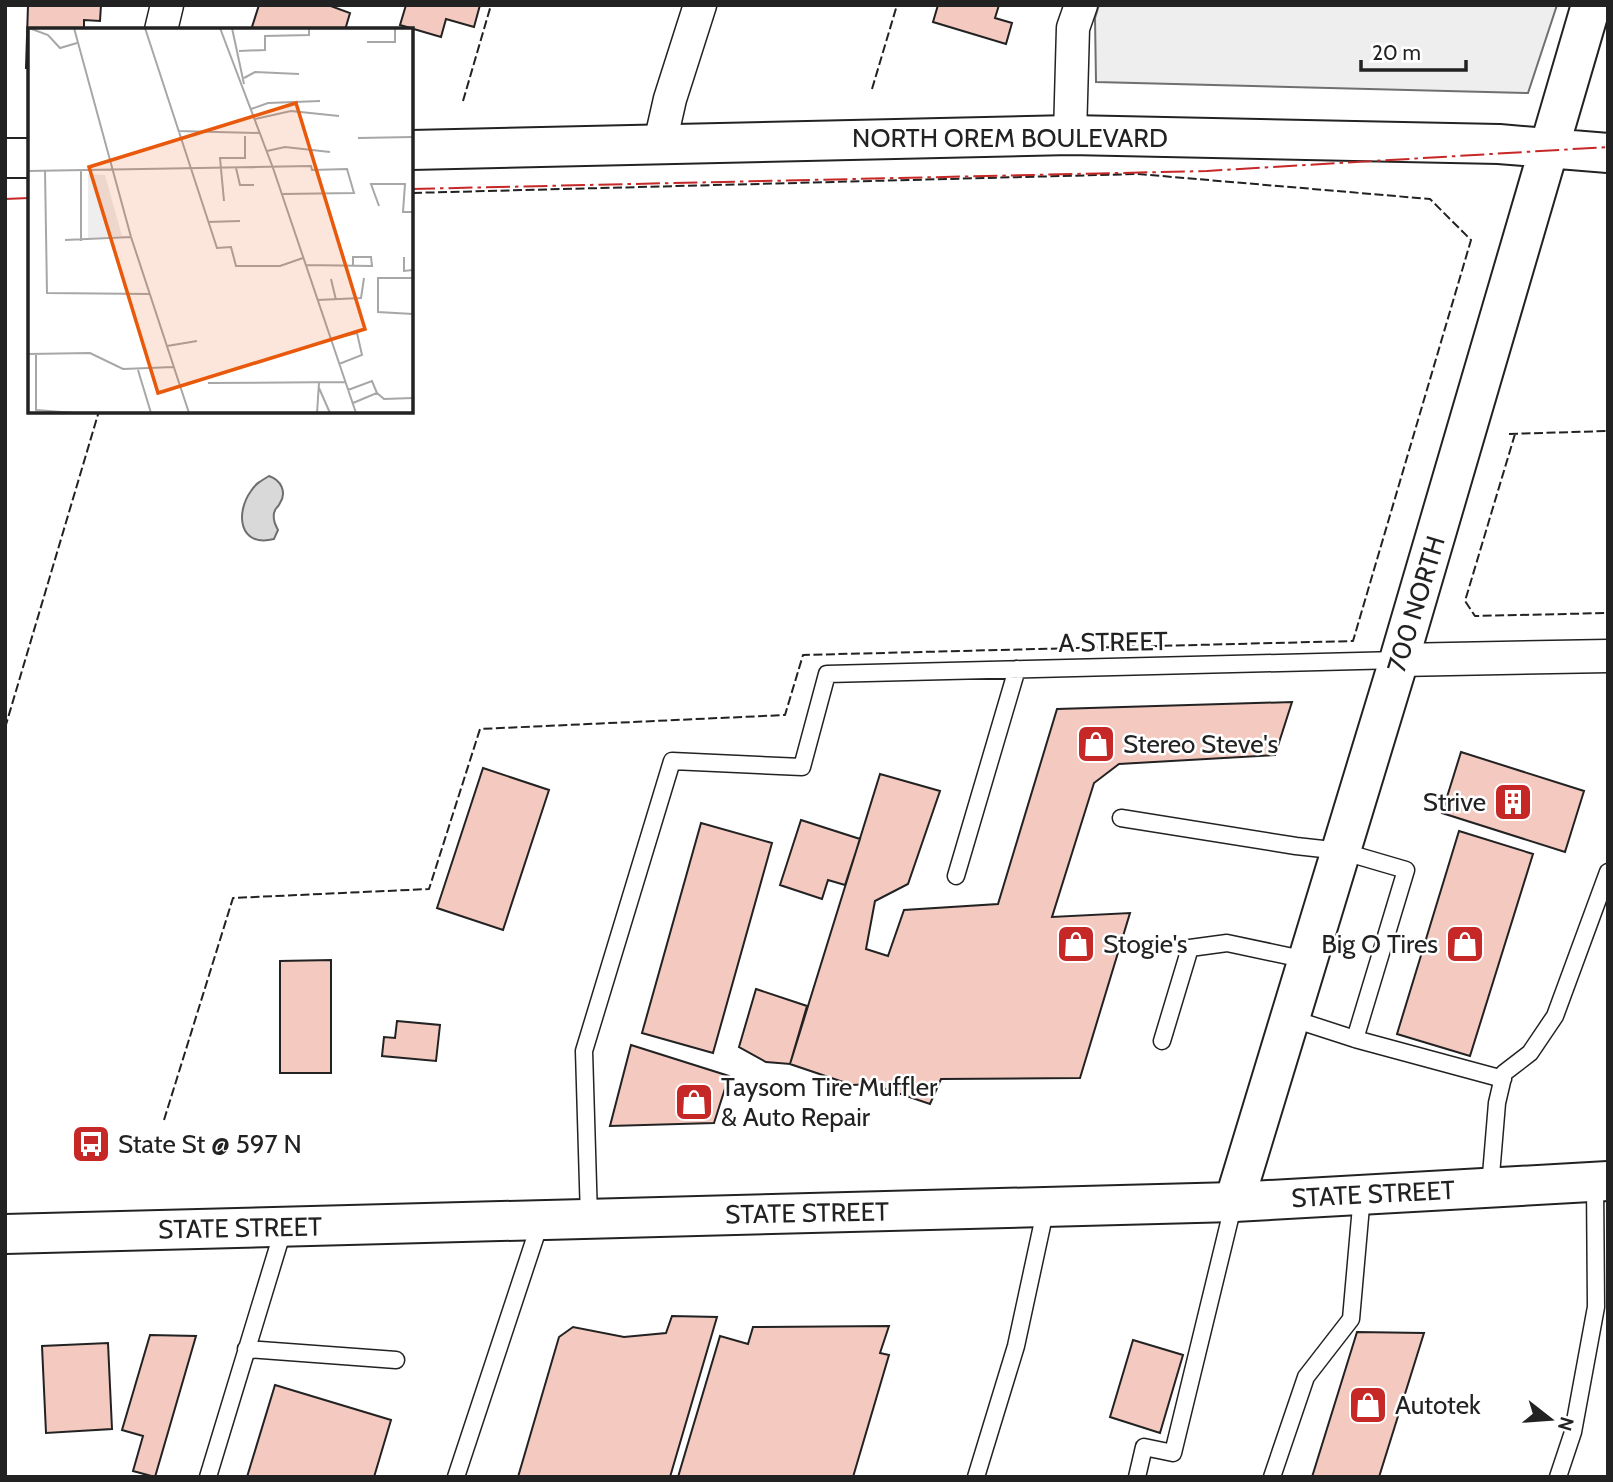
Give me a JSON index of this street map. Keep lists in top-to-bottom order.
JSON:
{
  "streets": {
    "street": ["NORTH OREM BOULEVARD", "700 NORTH", "STATE STREET"],
    "lane": ["A STREET"]
  },
  "crossings": [
    ["NORTH OREM BOULEVARD", "700 NORTH"],
    ["700 NORTH", "A STREET"],
    ["700 NORTH", "STATE STREET"],
    ["A STREET", "STATE STREET"]
  ],
  "places": {
    "shop": [
      "Stereo Steve's",
      "Stogie's",
      "Big O Tires",
      "Taysom Tire Muffler & Auto Repair",
      "Autotek"
    ],
    "building": ["Strive"],
    "bus stop": ["State St @ 597 N"]
  },
  "scale_bar": "20 m",
  "north": "right"
}
